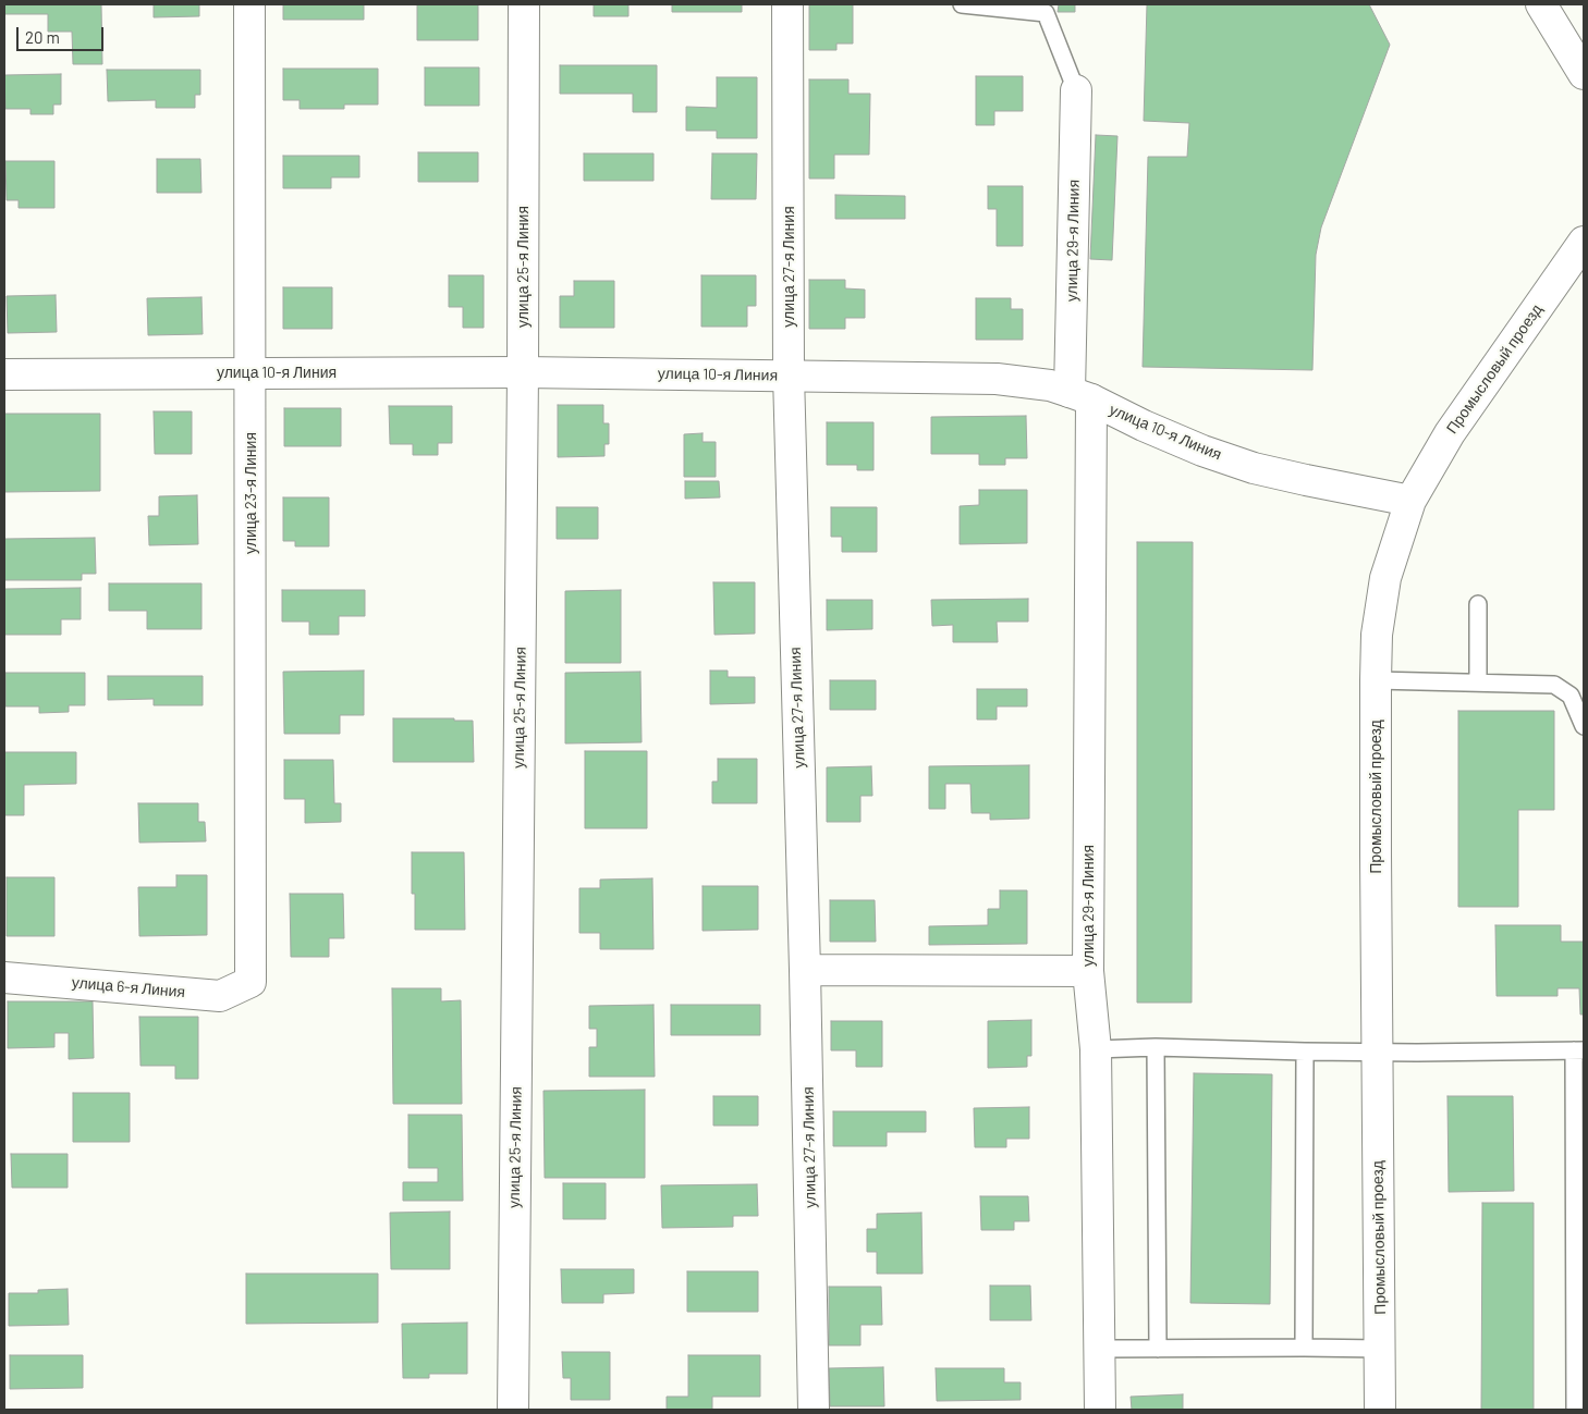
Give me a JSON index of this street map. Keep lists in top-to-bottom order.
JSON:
{
  "streets": {
    "street": [
      "улица 29-я Линия",
      "улица 25-я Линия",
      "улица 27-я Линия",
      "Промысловый проезд",
      "улица 10-я Линия",
      "улица 23-я Линия",
      "улица 6-я Линия"
    ]
  },
  "crossings": [
    ["улица 29-я Линия", "улица 10-я Линия"],
    ["улица 25-я Линия", "улица 10-я Линия"],
    ["улица 27-я Линия", "улица 10-я Линия"],
    ["Промысловый проезд", "улица 10-я Линия"],
    ["улица 10-я Линия", "улица 23-я Линия"],
    ["улица 23-я Линия", "улица 6-я Линия"]
  ],
  "scale_bar": "20 m"
}
